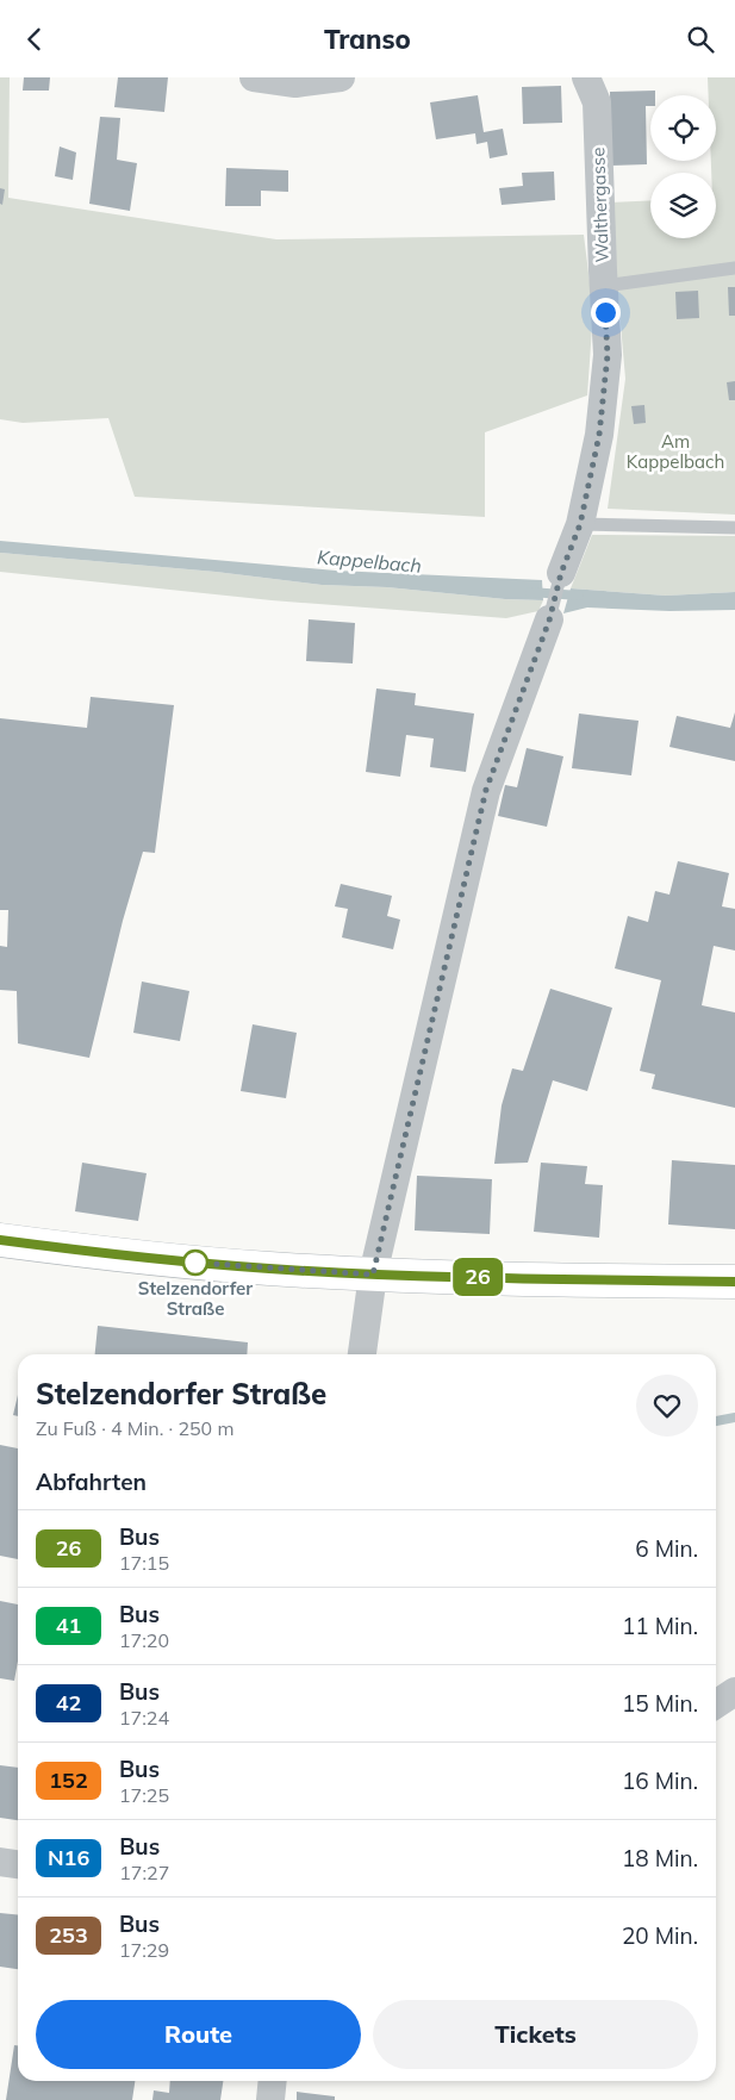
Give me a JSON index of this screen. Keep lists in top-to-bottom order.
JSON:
{
  "streets": {
    "street": ["Walthergasse"]
  },
  "water": ["Kappelbach"],
  "parks": ["Am Kappelbach"],
  "places": ["Stelzendorfer Straße"],
  "lines": ["bus line 26"],
  "page": {
    "header": "Transo",
    "on_map": "26",
    "heading": [
      ["Stelzendorfer Straße", "Zu Fuß · 4 Min. · 250 m"],
      "Abfahrten"
    ],
    "list": [
      {
        "mark": "26",
        "name": "Bus",
        "note": "17:15",
        "value": "6 Min."
      },
      {
        "mark": "41",
        "name": "Bus",
        "note": "17:20",
        "value": "11 Min."
      },
      {
        "mark": "42",
        "name": "Bus",
        "note": "17:24",
        "value": "15 Min."
      },
      {
        "mark": "152",
        "name": "Bus",
        "note": "17:25",
        "value": "16 Min."
      },
      {
        "mark": "N16",
        "name": "Bus",
        "note": "17:27",
        "value": "18 Min."
      },
      {
        "mark": "253",
        "name": "Bus",
        "note": "17:29",
        "value": "20 Min."
      }
    ],
    "buttons": ["Route", "Tickets"]
  }
}
